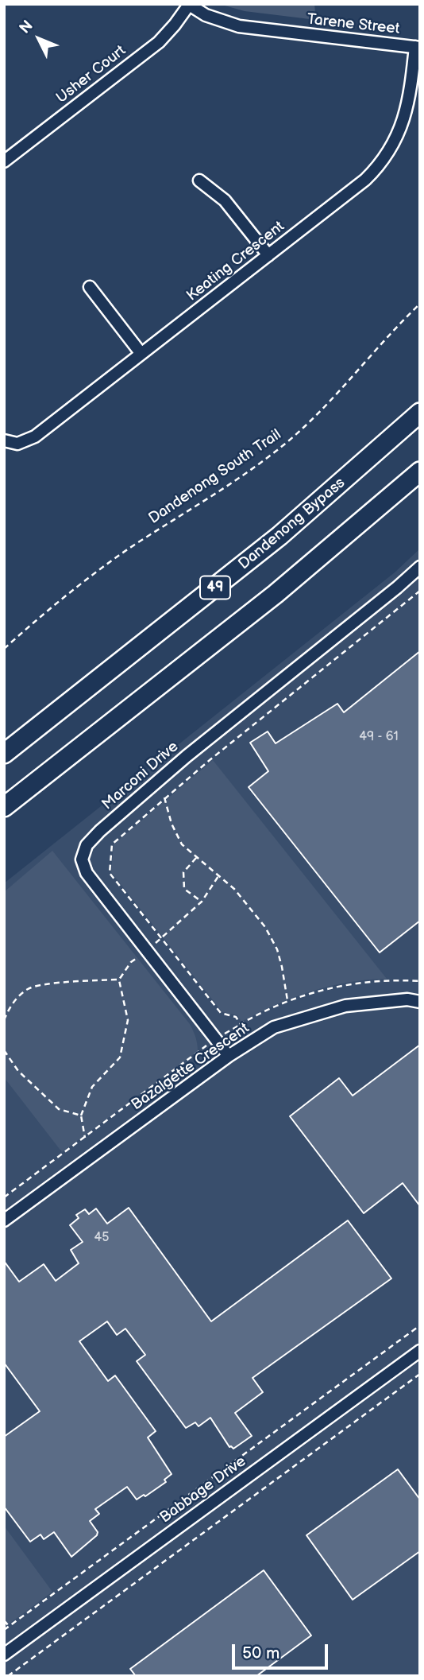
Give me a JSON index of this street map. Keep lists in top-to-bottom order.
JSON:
{
  "streets": {
    "highway": ["Dandenong Bypass", "49"],
    "street": [
      "Tarene Street",
      "Usher Court",
      "Keating Crescent",
      "Marconi Drive",
      "Bazalgette Crescent",
      "Babbage Drive"
    ],
    "path": ["Dandenong South Trail"]
  },
  "crossings": [
    ["Tarene Street", "Usher Court"],
    ["Tarene Street", "Keating Crescent"],
    ["Marconi Drive", "Bazalgette Crescent"]
  ],
  "house_numbers": ["49 - 61", "45"],
  "scale_bar": "50 m",
  "north": "top left"
}
